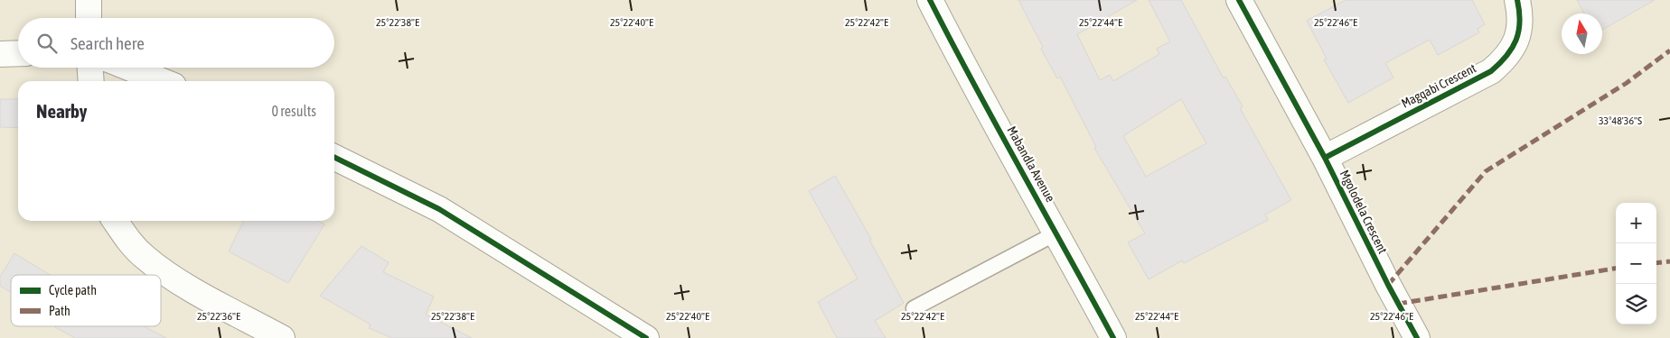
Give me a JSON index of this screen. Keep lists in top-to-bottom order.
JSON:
{
  "streets": {
    "street": ["Magqabi Crescent", "Mabandla Avenue", "Mgolodela Crescent"]
  },
  "crossings": [
    ["Magqabi Crescent", "Mgolodela Crescent"]
  ],
  "legend": ["Cycle path", "Path"],
  "north": "top",
  "page": {
    "search": "Search here",
    "heading": ["Nearby", "0 results"],
    "map_buttons": ["+", "−"]
  },
  "coordinates": [
    "25°22'44\"E",
    "25°22'38\"E",
    "25°22'40\"E",
    "25°22'42\"E",
    "25°22'46\"E",
    "33°48'36\"S",
    "25°22'36\"E"
  ]
}
